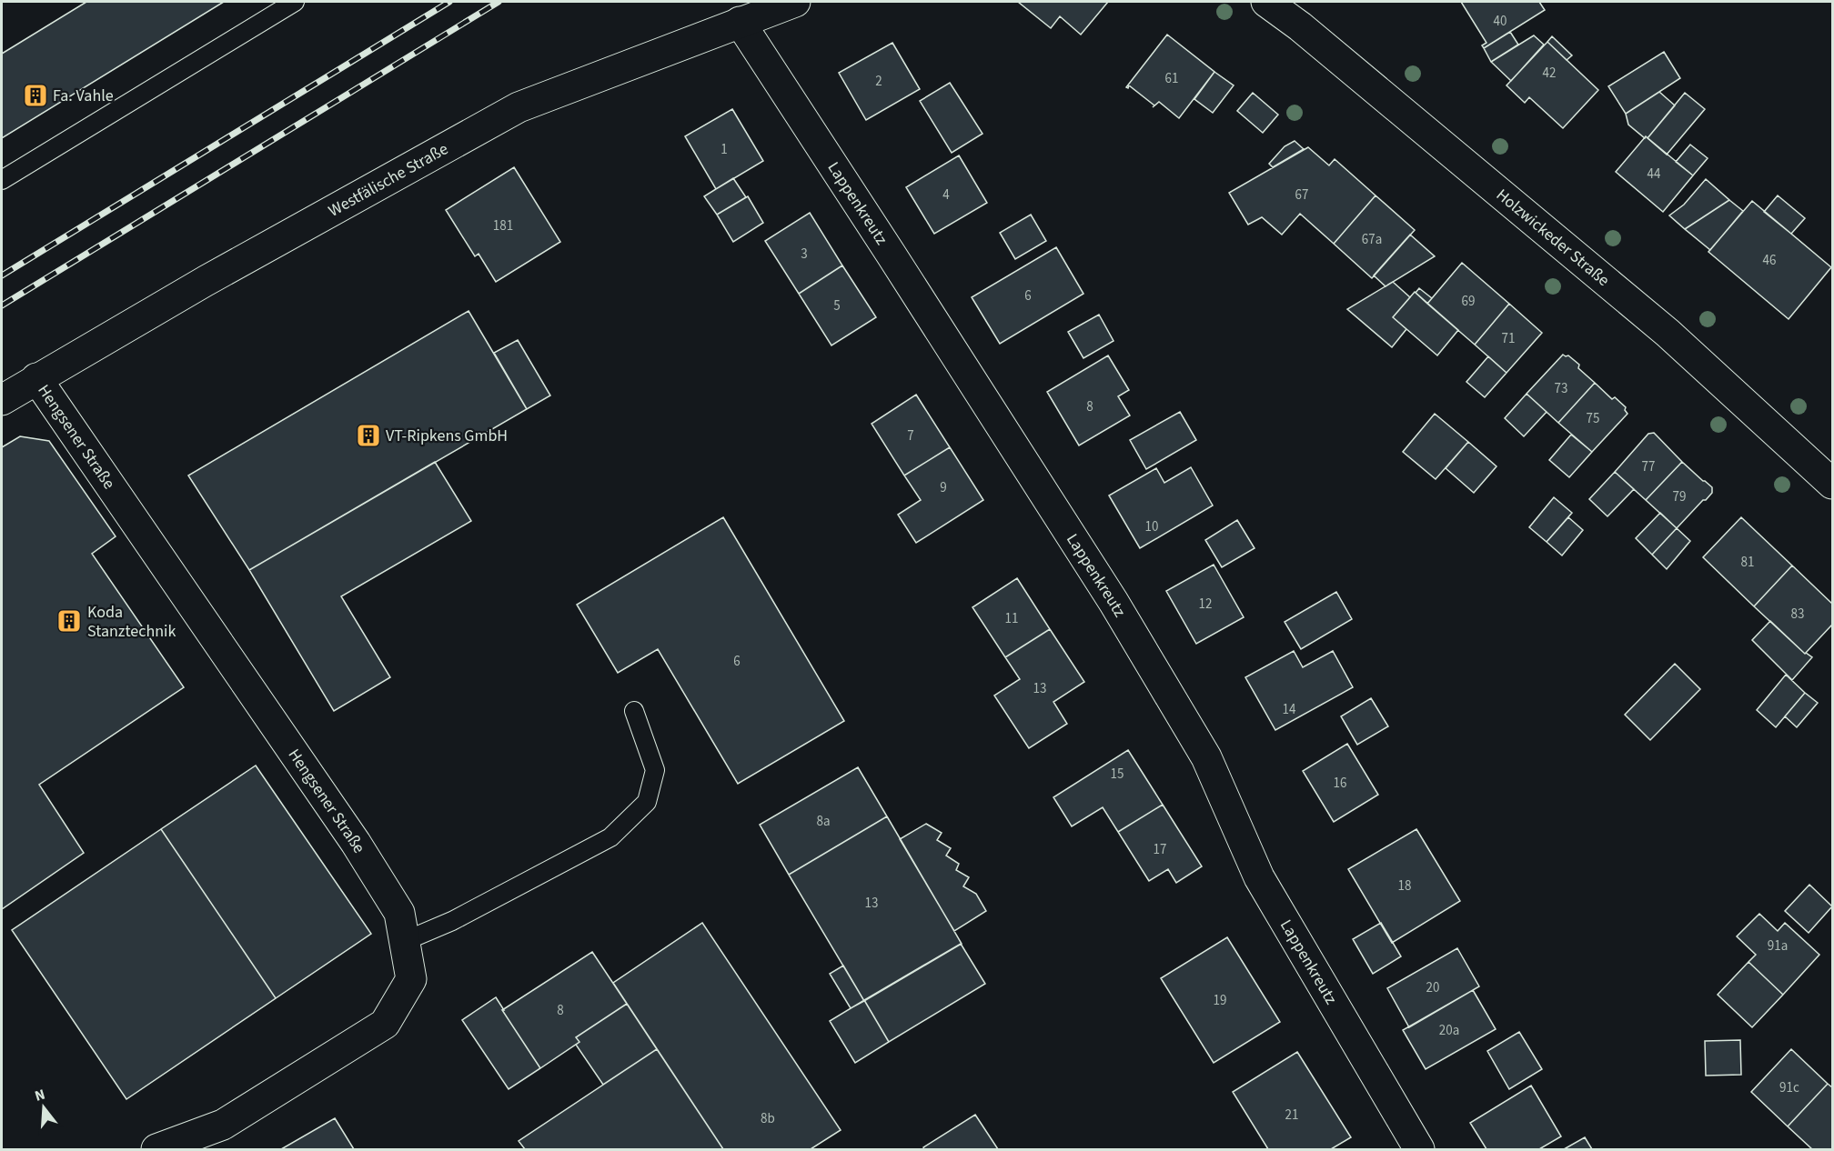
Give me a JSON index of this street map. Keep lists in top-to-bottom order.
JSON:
{
  "streets": {
    "street": [
      "Westfälische Straße",
      "Lappenkreutz",
      "Holzwickeder Straße",
      "Hengsener Straße"
    ]
  },
  "crossings": [
    ["Westfälische Straße", "Lappenkreutz"],
    ["Westfälische Straße", "Hengsener Straße"]
  ],
  "places": {
    "building": ["Fa. Vahle", "VT-Ripkens GmbH", "Koda Stanztechnik"]
  },
  "house_numbers": [
    "40",
    "42",
    "61",
    "2",
    "1",
    "44",
    "4",
    "67",
    "181",
    "67a",
    "3",
    "46",
    "6",
    "69",
    "5",
    "71",
    "73",
    "8",
    "75",
    "7",
    "77",
    "9",
    "79",
    "10",
    "81",
    "12",
    "83",
    "11",
    "6",
    "13",
    "14",
    "15",
    "16",
    "8a",
    "17",
    "18",
    "13",
    "91a",
    "20",
    "19",
    "8",
    "20a",
    "91c",
    "21",
    "8b"
  ],
  "north": "top"
}
